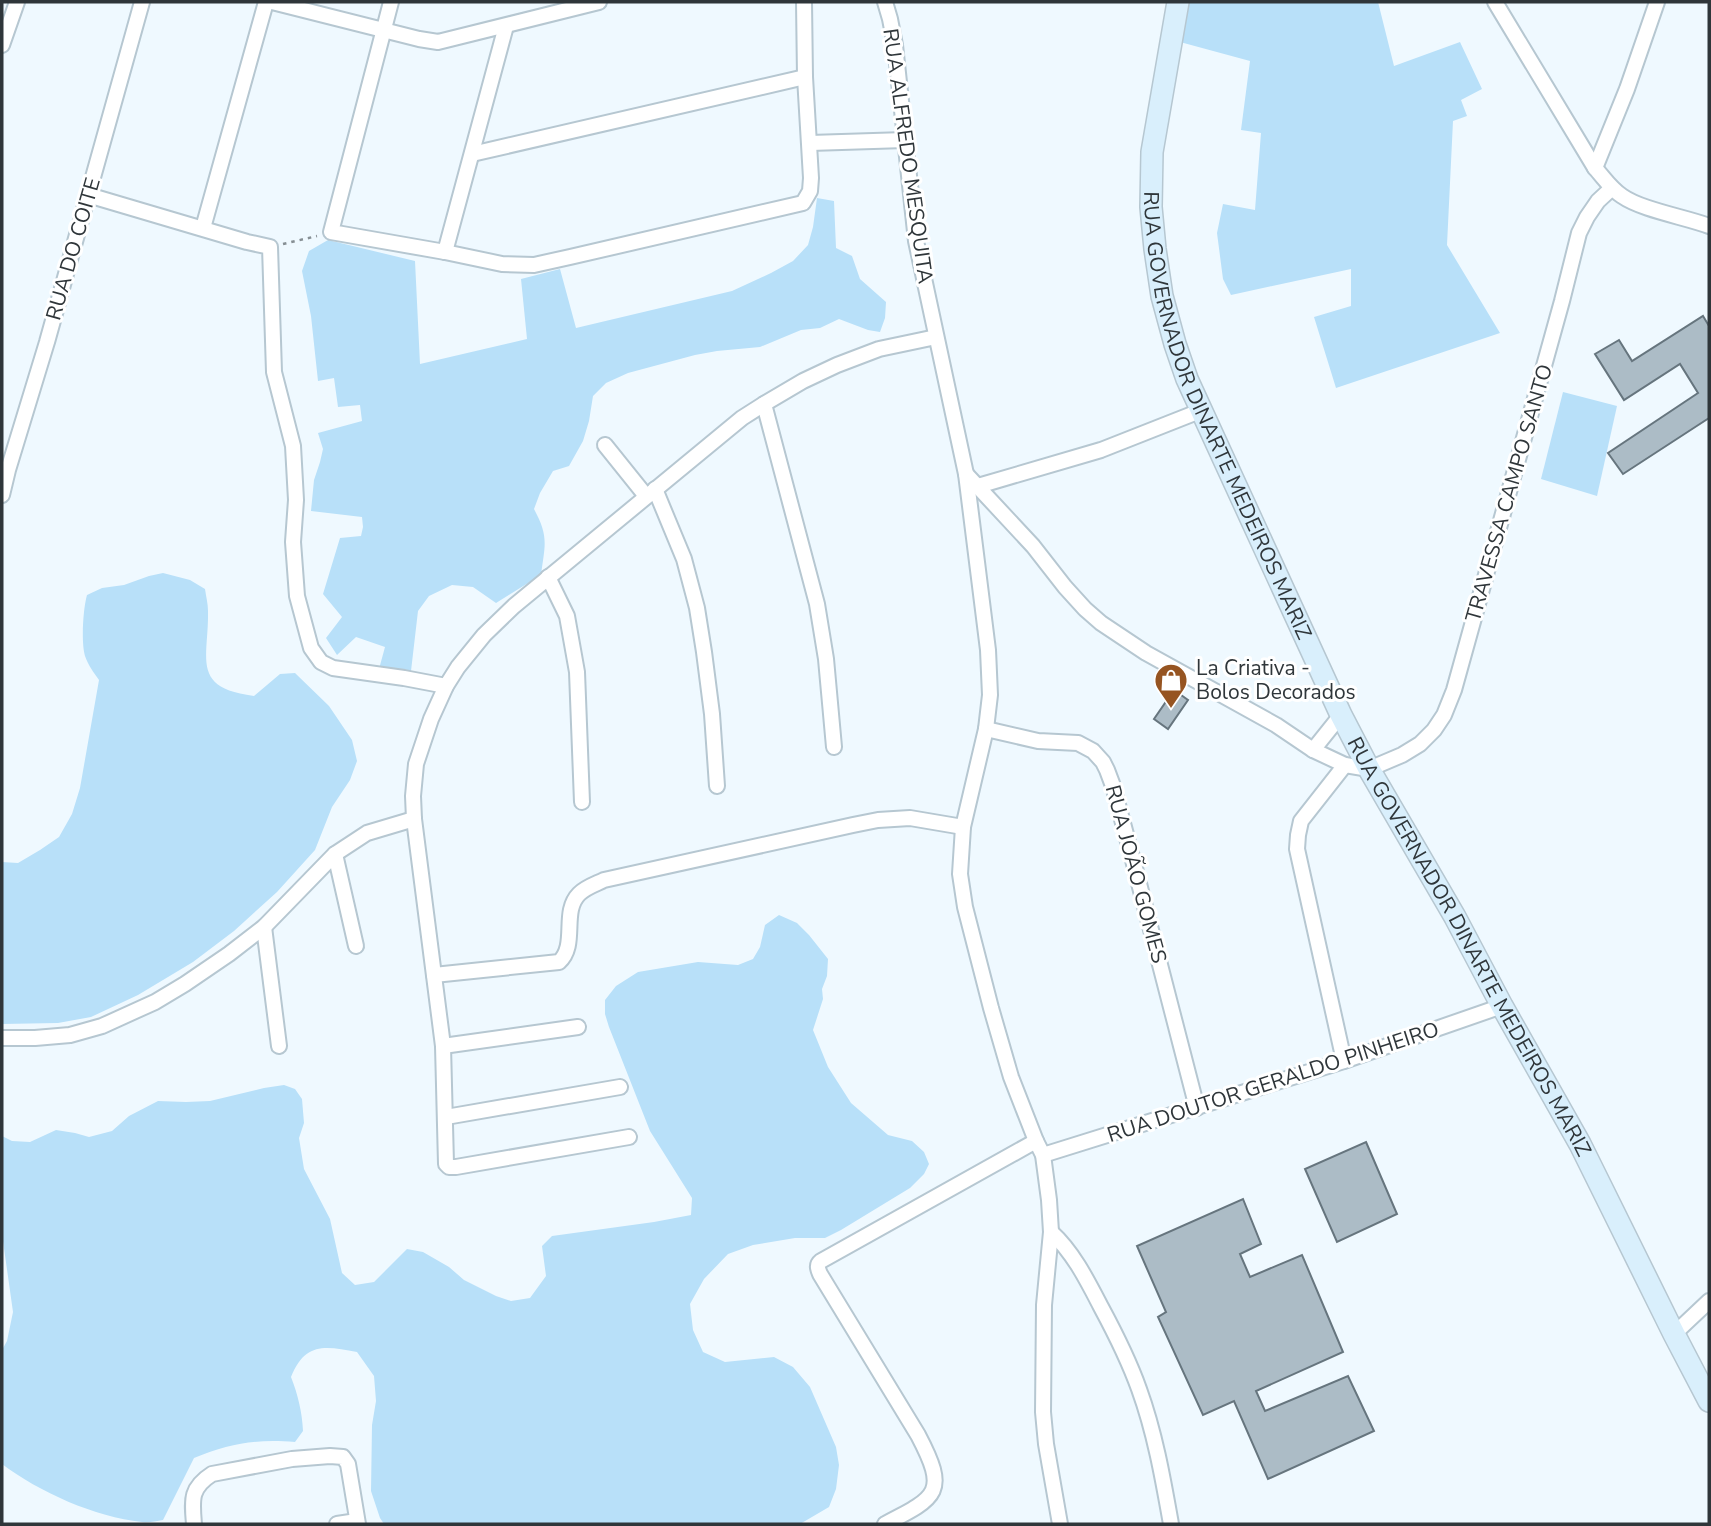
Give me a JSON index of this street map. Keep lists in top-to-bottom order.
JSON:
{
  "streets": {
    "main road": ["RUA GOVERNADOR DINARTE MEDEIROS MARIZ"],
    "street": [
      "RUA ALFREDO MESQUITA",
      "RUA DO COITE",
      "TRAVESSA CAMPO SANTO",
      "RUA JOÃO GOMES",
      "RUA DOUTOR GERALDO PINHEIRO"
    ]
  },
  "crossings": [
    ["RUA ALFREDO MESQUITA", "RUA JOÃO GOMES"],
    ["RUA ALFREDO MESQUITA", "RUA DOUTOR GERALDO PINHEIRO"],
    ["RUA GOVERNADOR DINARTE MEDEIROS MARIZ", "TRAVESSA CAMPO SANTO"],
    ["RUA GOVERNADOR DINARTE MEDEIROS MARIZ", "RUA DOUTOR GERALDO PINHEIRO"],
    ["RUA JOÃO GOMES", "RUA DOUTOR GERALDO PINHEIRO"]
  ],
  "places": {
    "shop": ["La Criativa - Bolos Decorados"]
  }
}
